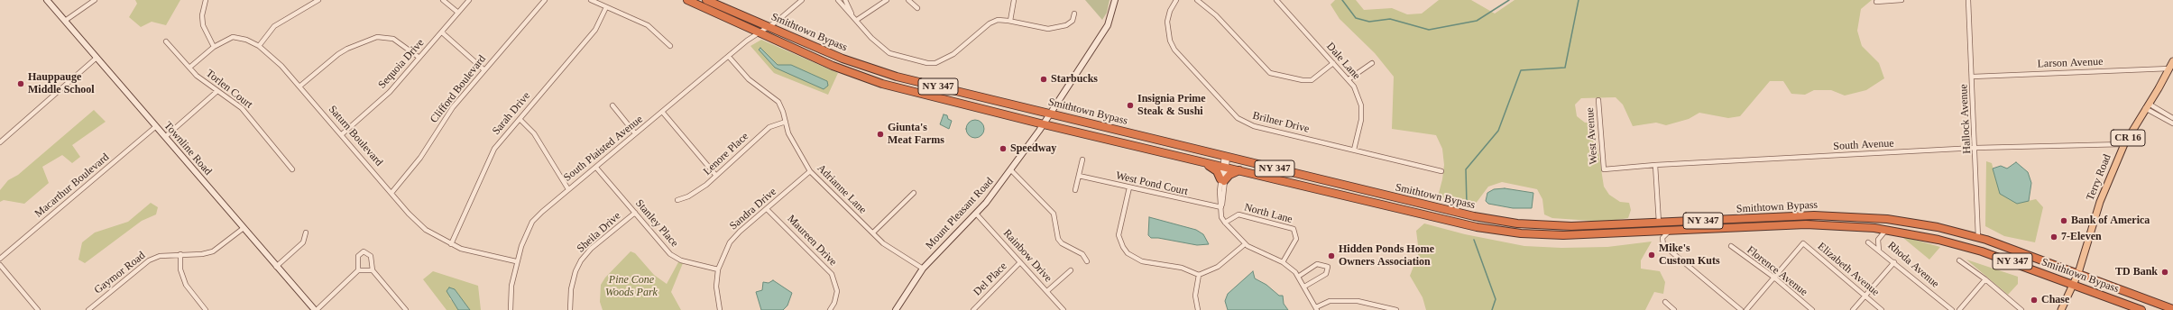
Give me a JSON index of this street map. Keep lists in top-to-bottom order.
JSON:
{
  "streets": {
    "highway": ["Smithtown Bypass", "NY 347"],
    "main road": ["CR 16", "Terry Road"],
    "street": [
      "Dale Lane",
      "Larson Avenue",
      "Sequoia Drive",
      "Torlen Court",
      "Clifford Boulevard",
      "Sarah Drive",
      "Hallock Avenue",
      "Brilner Drive",
      "Saturn Boulevard",
      "West Avenue",
      "South Avenue",
      "Townline Road",
      "South Plaisted Avenue",
      "Lenore Place",
      "West Pond Court",
      "Macarthur Boulevard",
      "Adrianne Lane",
      "Sandra Drive",
      "Mount Pleasant Road",
      "North Lane",
      "Stanley Place",
      "Sheila Drive",
      "Maureen Drive",
      "Rainbow Drive",
      "Rhoda Avenue",
      "Elizabeth Avenue",
      "Florence Avenue",
      "Gaymor Road",
      "Del Place"
    ]
  },
  "crossings": [
    ["Smithtown Bypass", "Hallock Avenue"],
    ["Smithtown Bypass", "South Plaisted Avenue"],
    ["Smithtown Bypass", "Terry Road"],
    ["Smithtown Bypass", "Mount Pleasant Road"],
    ["Smithtown Bypass", "Rhoda Avenue"],
    ["Dale Lane", "Brilner Drive"],
    ["Larson Avenue", "Hallock Avenue"],
    ["Larson Avenue", "Terry Road"],
    ["Sequoia Drive", "Saturn Boulevard"],
    ["Torlen Court", "Saturn Boulevard"],
    ["Clifford Boulevard", "Saturn Boulevard"],
    ["Sarah Drive", "Saturn Boulevard"],
    ["Hallock Avenue", "South Avenue"],
    ["Saturn Boulevard", "South Plaisted Avenue"],
    ["West Avenue", "South Avenue"],
    ["South Avenue", "Terry Road"],
    ["Townline Road", "Macarthur Boulevard"],
    ["Townline Road", "Gaymor Road"],
    ["South Plaisted Avenue", "Adrianne Lane"],
    ["South Plaisted Avenue", "Stanley Place"],
    ["Lenore Place", "Adrianne Lane"],
    ["Adrianne Lane", "Sandra Drive"],
    ["Adrianne Lane", "Mount Pleasant Road"],
    ["Sandra Drive", "Stanley Place"],
    ["Sandra Drive", "Maureen Drive"],
    ["Mount Pleasant Road", "Rainbow Drive"],
    ["Stanley Place", "Sheila Drive"],
    ["Rainbow Drive", "Del Place"],
    ["Elizabeth Avenue", "Florence Avenue"]
  ],
  "parks": ["Pine Cone Woods Park"],
  "places": [
    "Starbucks",
    "Hauppauge Middle School",
    "Insignia Prime Steak & Sushi",
    "Giunta's Meat Farms",
    "Speedway",
    "Bank of America",
    "7-Eleven",
    "Mike's Custom Kuts",
    "Hidden Ponds Home Owners Association",
    "TD Bank",
    "Chase"
  ]
}
